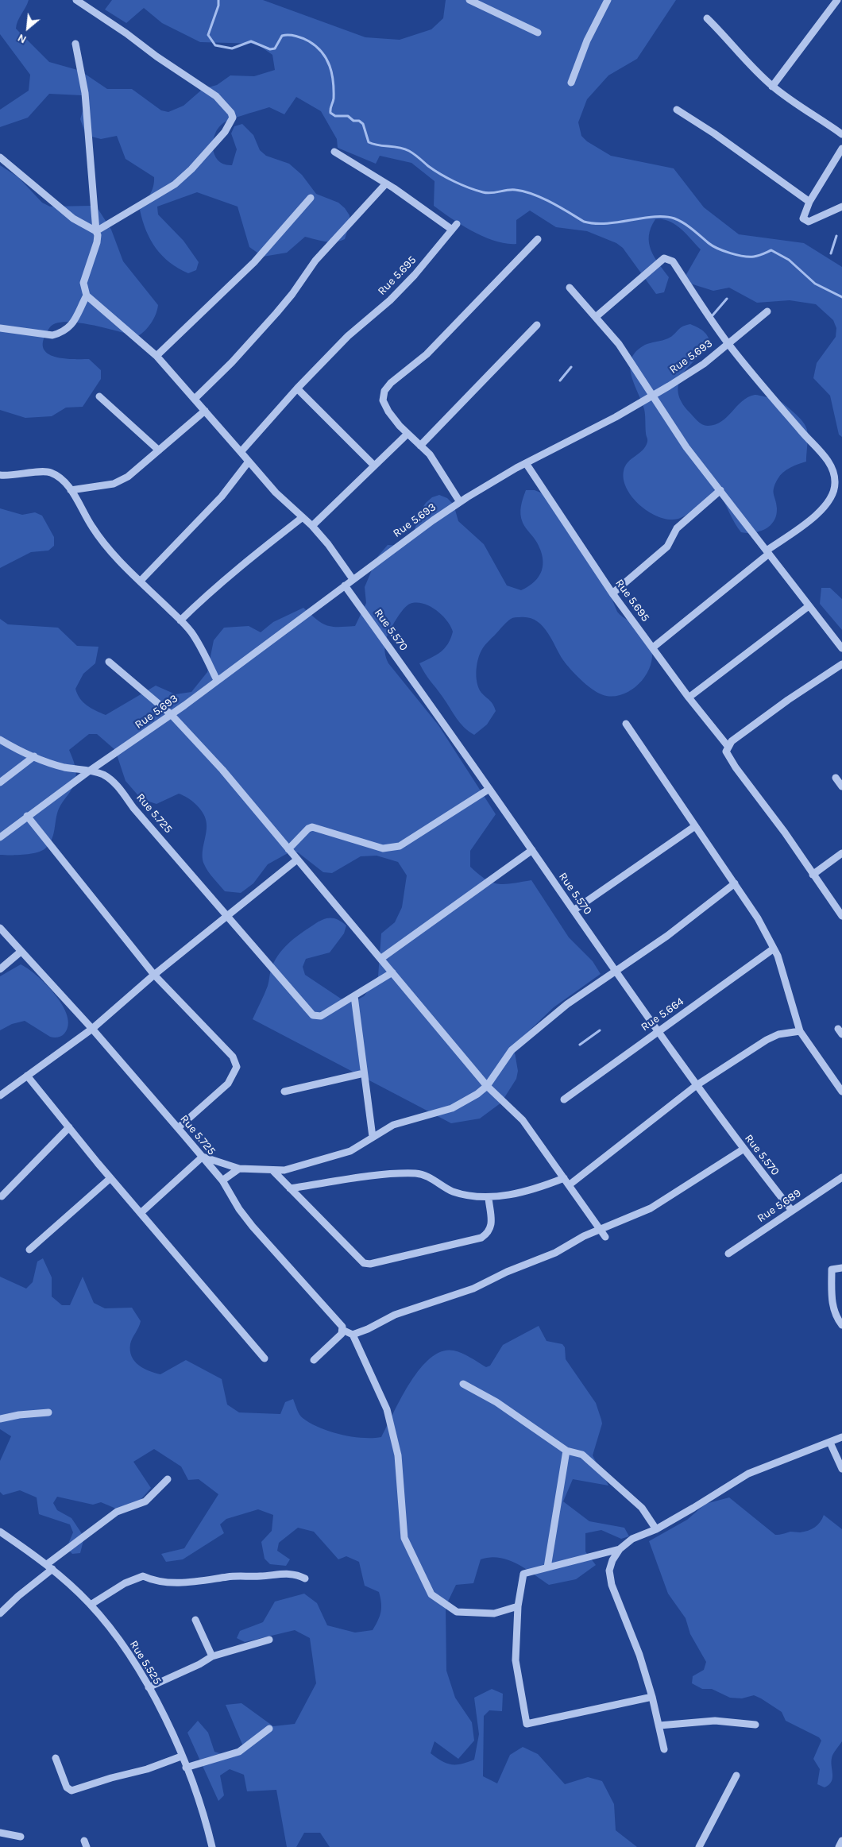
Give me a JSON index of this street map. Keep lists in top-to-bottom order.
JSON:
{
  "streets": {
    "street": [
      "Rue 5.695",
      "Rue 5.693",
      "Rue 5.570",
      "Rue 5.725",
      "Rue 5.664",
      "Rue 5.689",
      "Rue 5.525"
    ]
  },
  "crossings": [
    ["Rue 5.695", "Rue 5.693"],
    ["Rue 5.693", "Rue 5.570"],
    ["Rue 5.693", "Rue 5.725"],
    ["Rue 5.570", "Rue 5.664"],
    ["Rue 5.570", "Rue 5.689"]
  ],
  "north": "bottom left"
}
